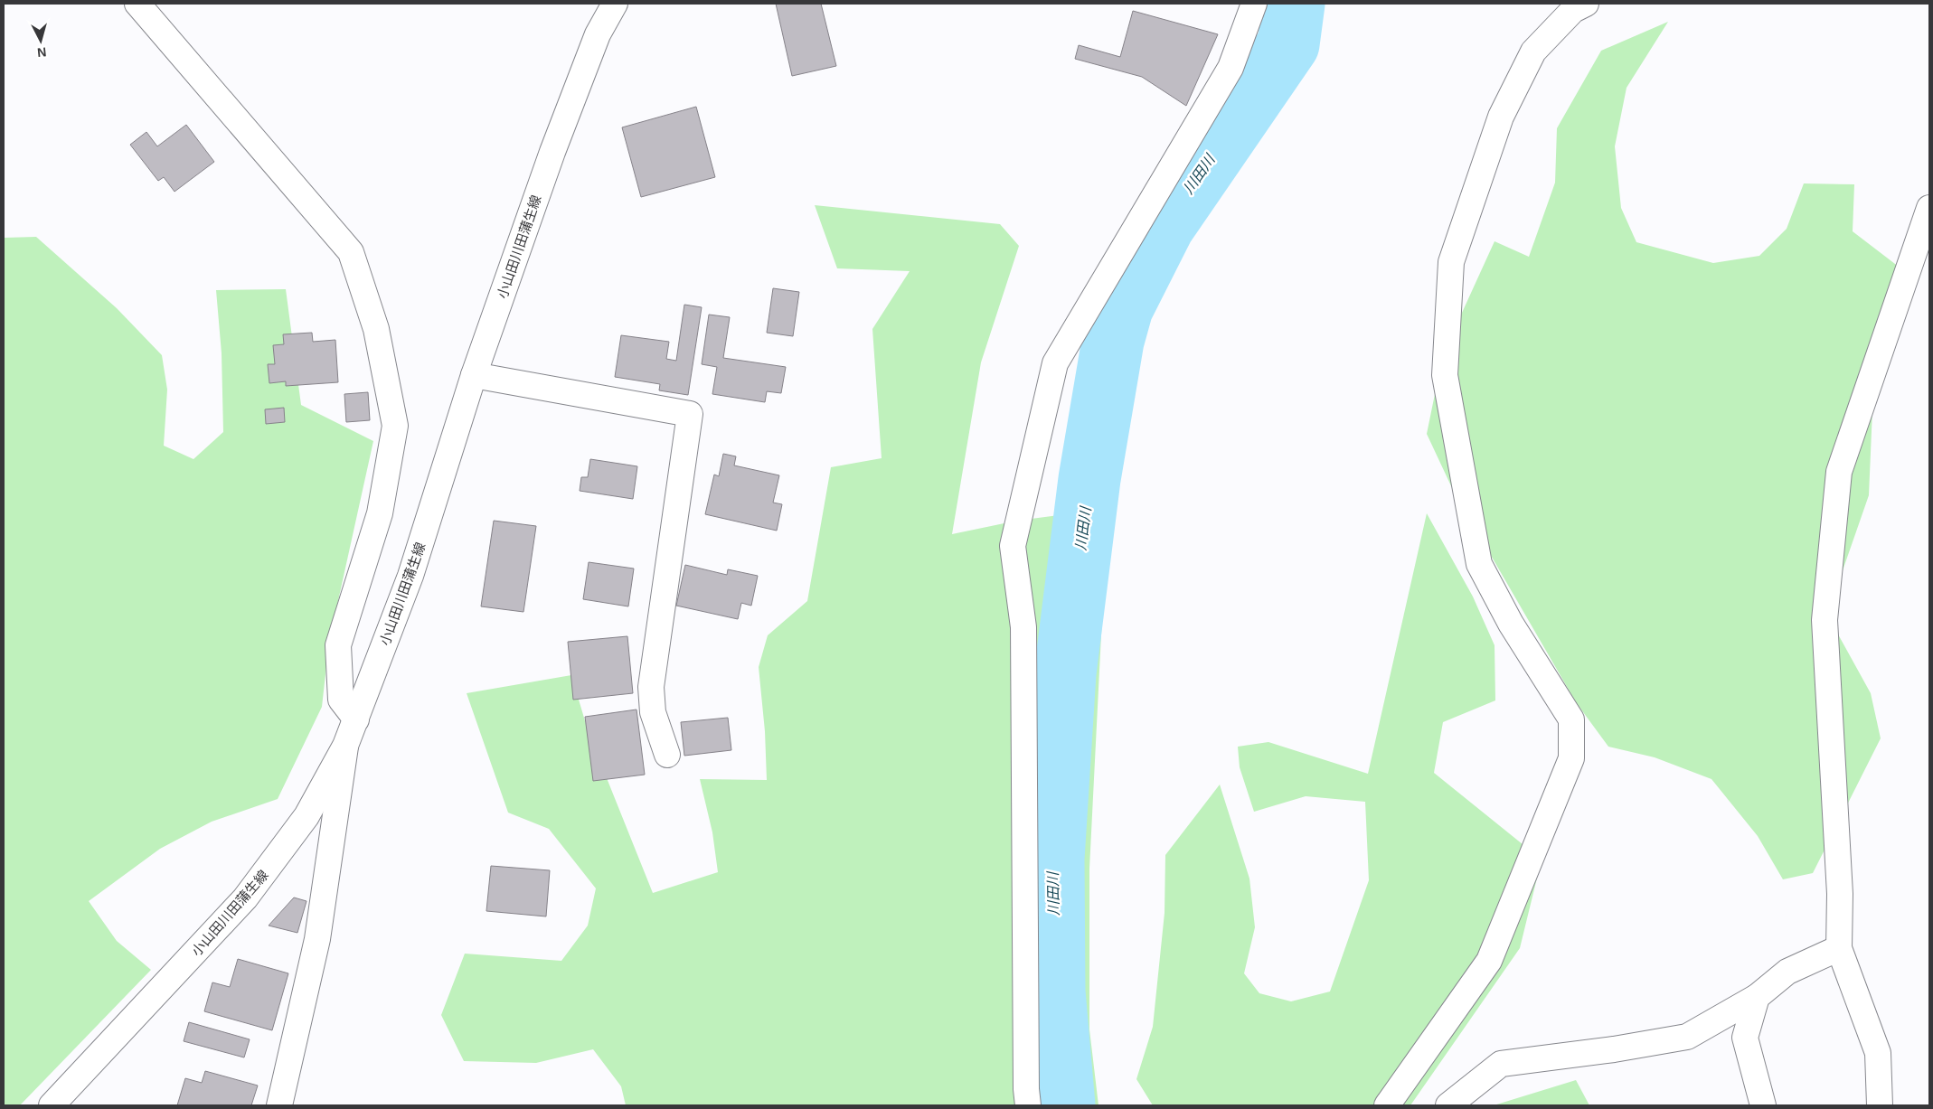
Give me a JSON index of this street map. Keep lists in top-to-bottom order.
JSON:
{
  "streets": {
    "street": ["小山田川田蒲生線"]
  },
  "water": ["川田川"],
  "north": "bottom"
}
